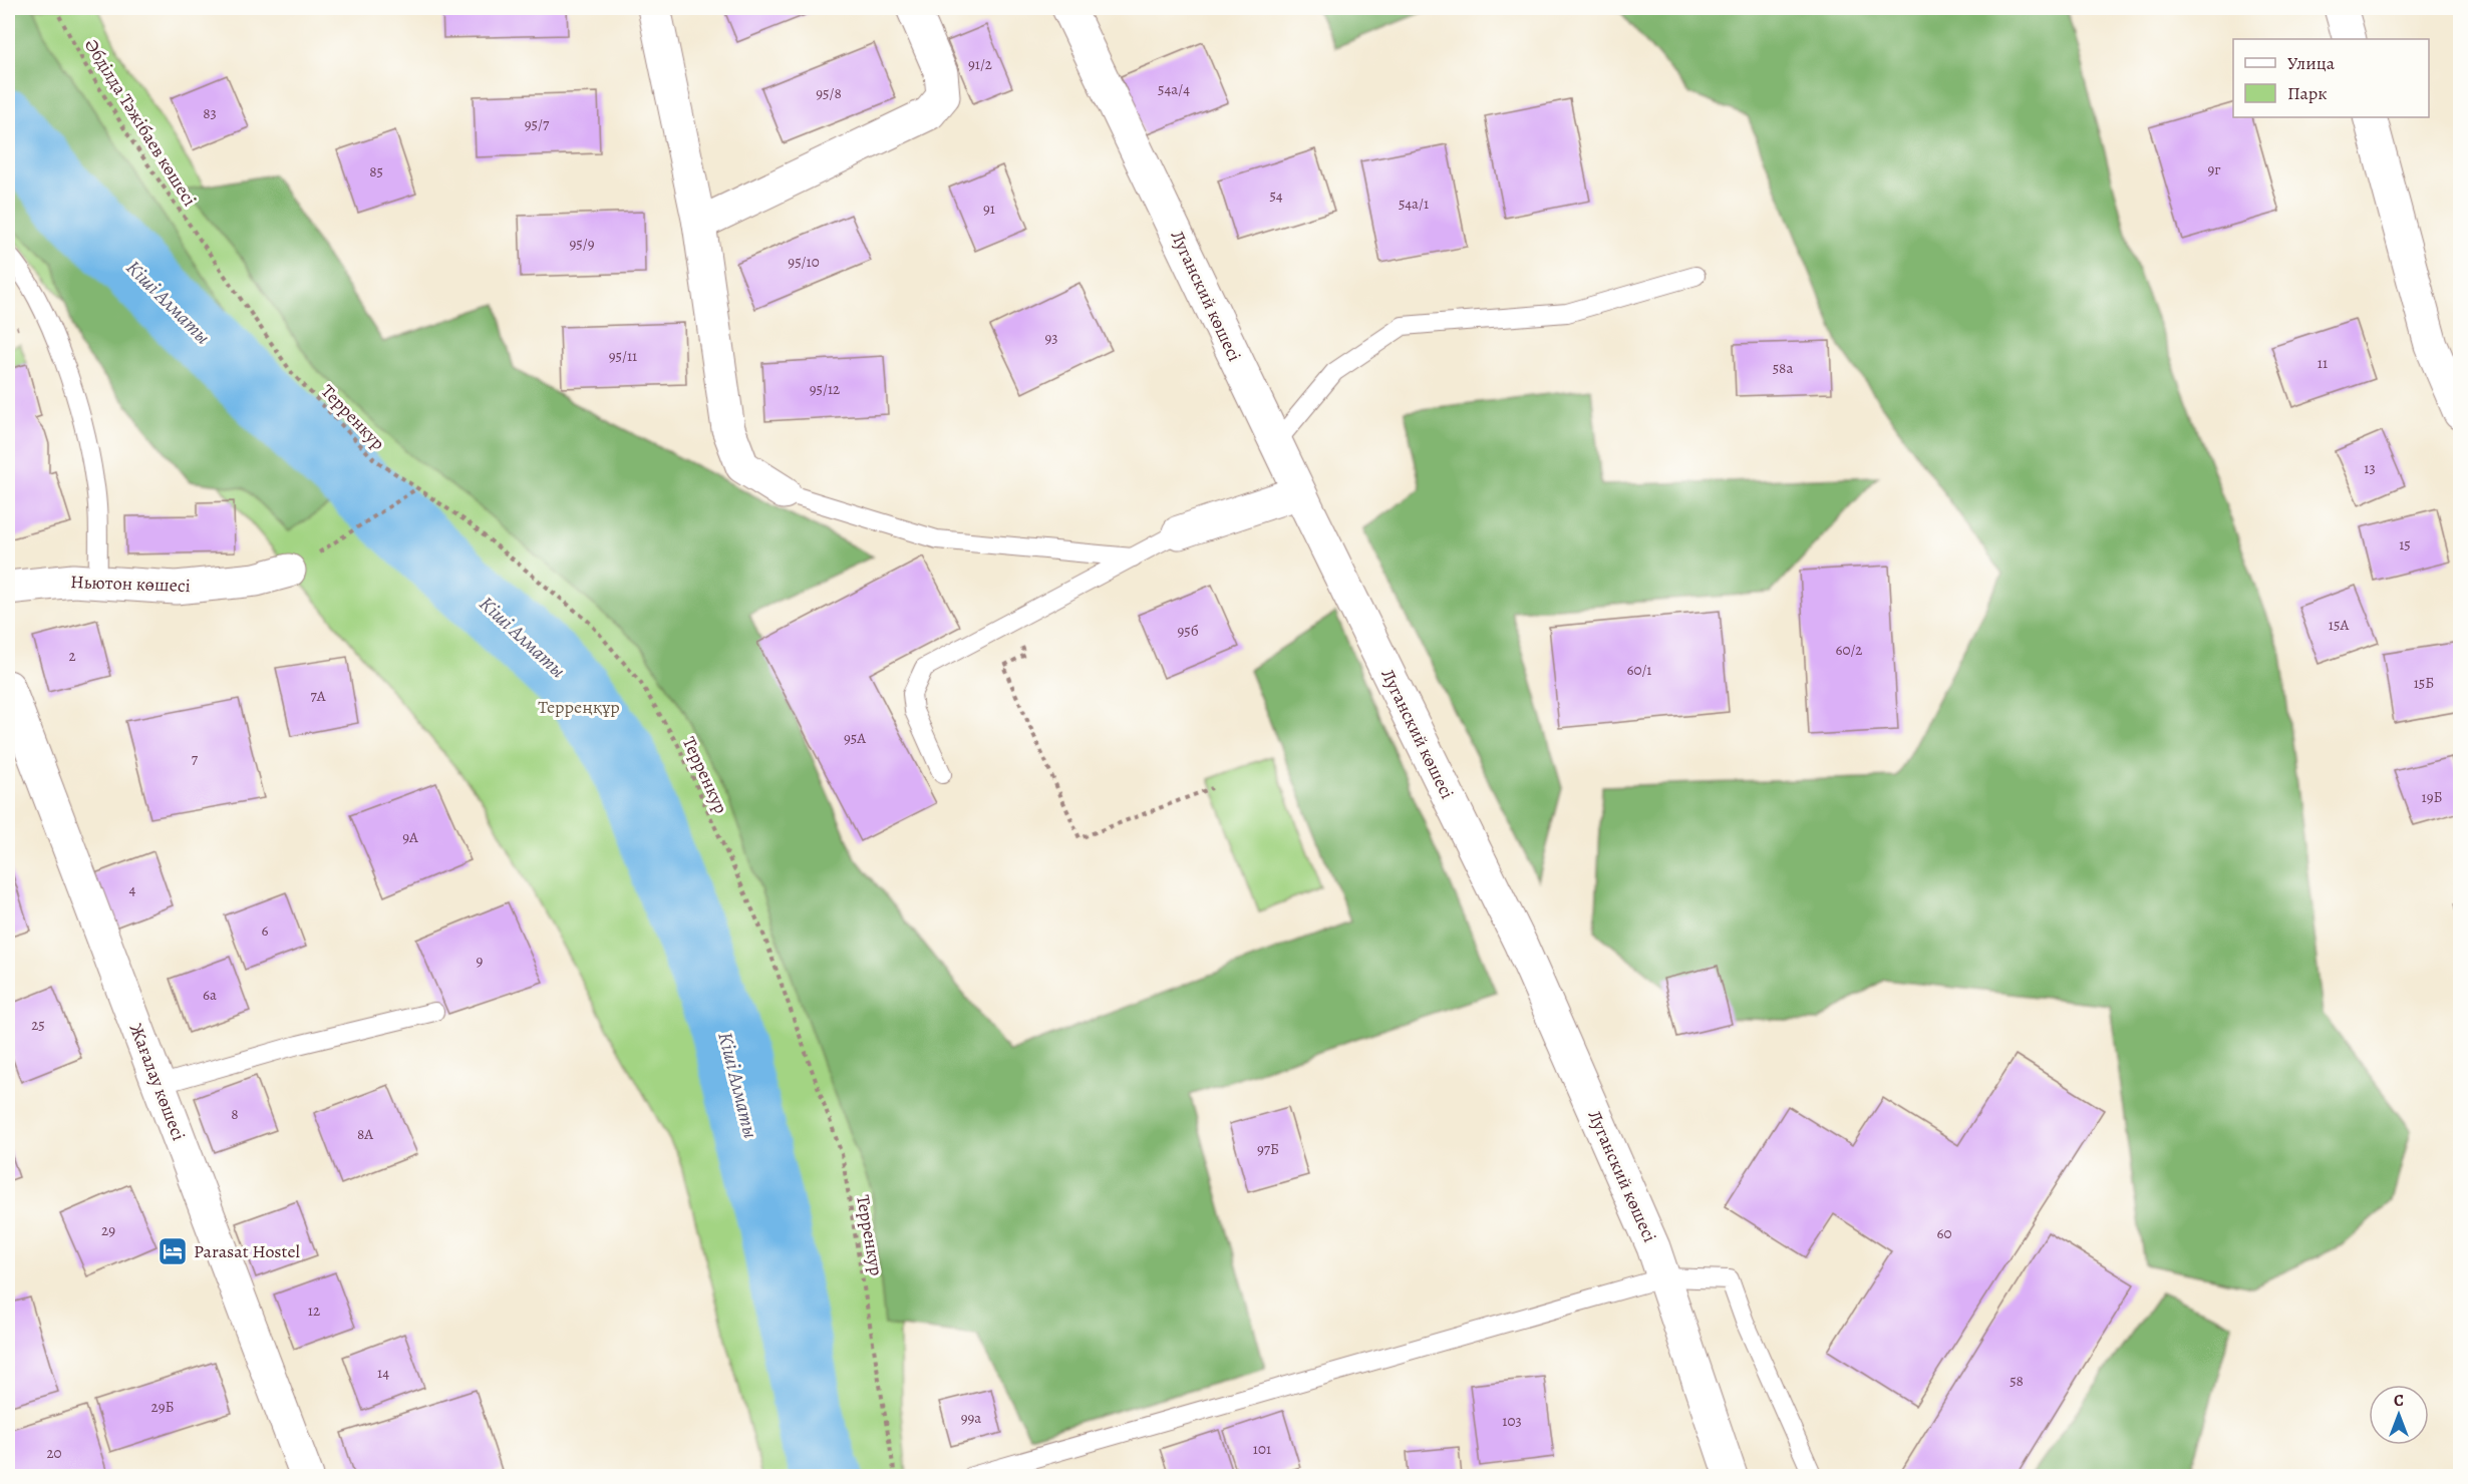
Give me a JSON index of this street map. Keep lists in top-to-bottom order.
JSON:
{
  "streets": {
    "street": ["Луганский көшесі", "Ньютон көшесі", "Жағалау көшесі"],
    "path": ["Әбділда Тәжібаев көшесі", "Терренкур"]
  },
  "crossings": [
    ["Әбділда Тәжібаев көшесі", "Терренкур"]
  ],
  "water": ["Кіші Алматы"],
  "parks": ["Терреңқұр"],
  "places": {
    "hotel": ["Parasat Hostel"]
  },
  "house_numbers": [
    "91/2",
    "54а/4",
    "95/8",
    "83",
    "95/7",
    "9г",
    "85",
    "54",
    "54а/1",
    "91",
    "95/9",
    "95/10",
    "93",
    "95/11",
    "11",
    "58а",
    "95/12",
    "13",
    "15",
    "15А",
    "95б",
    "60/2",
    "2",
    "60/1",
    "15Б",
    "7А",
    "95А",
    "7",
    "19Б",
    "9А",
    "4",
    "6",
    "9",
    "6а",
    "25",
    "8",
    "8А",
    "97Б",
    "29",
    "60",
    "12",
    "14",
    "58",
    "29Б",
    "99а",
    "103",
    "101",
    "20"
  ],
  "legend": ["Улица", "Парк"],
  "north": "top"
}
